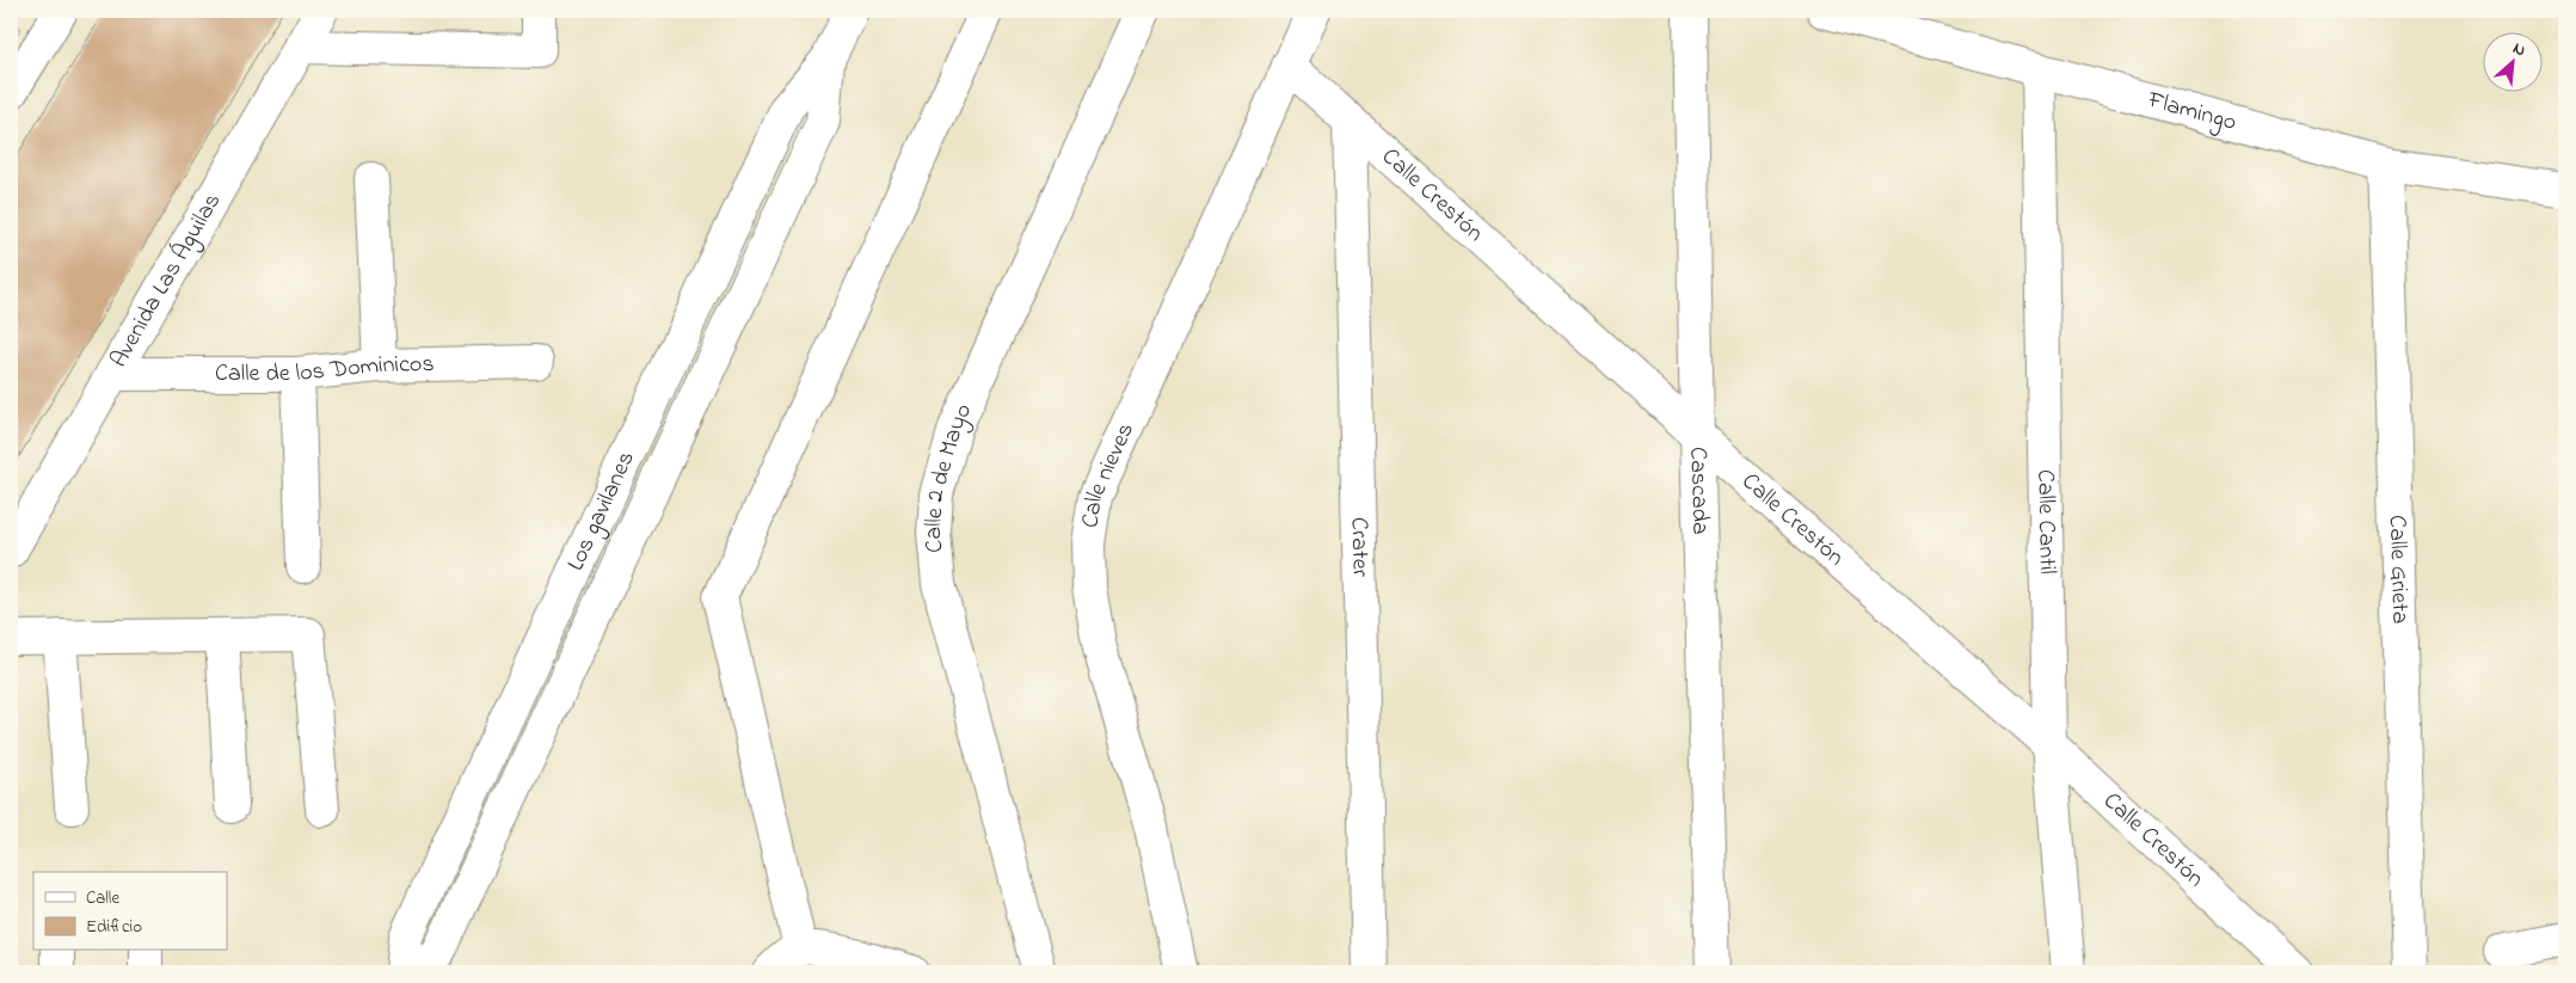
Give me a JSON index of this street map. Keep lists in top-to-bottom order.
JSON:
{
  "streets": {
    "street": [
      "Flamingo",
      "Calle Crestón",
      "Avenida Las Águilas",
      "Calle de los Dominicos",
      "Calle nieves",
      "Calle 2 de Mayo",
      "Cascada",
      "Los gavilanes",
      "Calle Cantil",
      "Crater",
      "Calle Grieta"
    ]
  },
  "crossings": [
    ["Flamingo", "Calle Cantil"],
    ["Flamingo", "Calle Grieta"],
    ["Calle Crestón", "Calle nieves"],
    ["Calle Crestón", "Cascada"],
    ["Calle Crestón", "Calle Cantil"],
    ["Calle Crestón", "Crater"],
    ["Avenida Las Águilas", "Calle de los Dominicos"]
  ],
  "legend": ["Calle", "Edificio"],
  "north": "top right"
}
